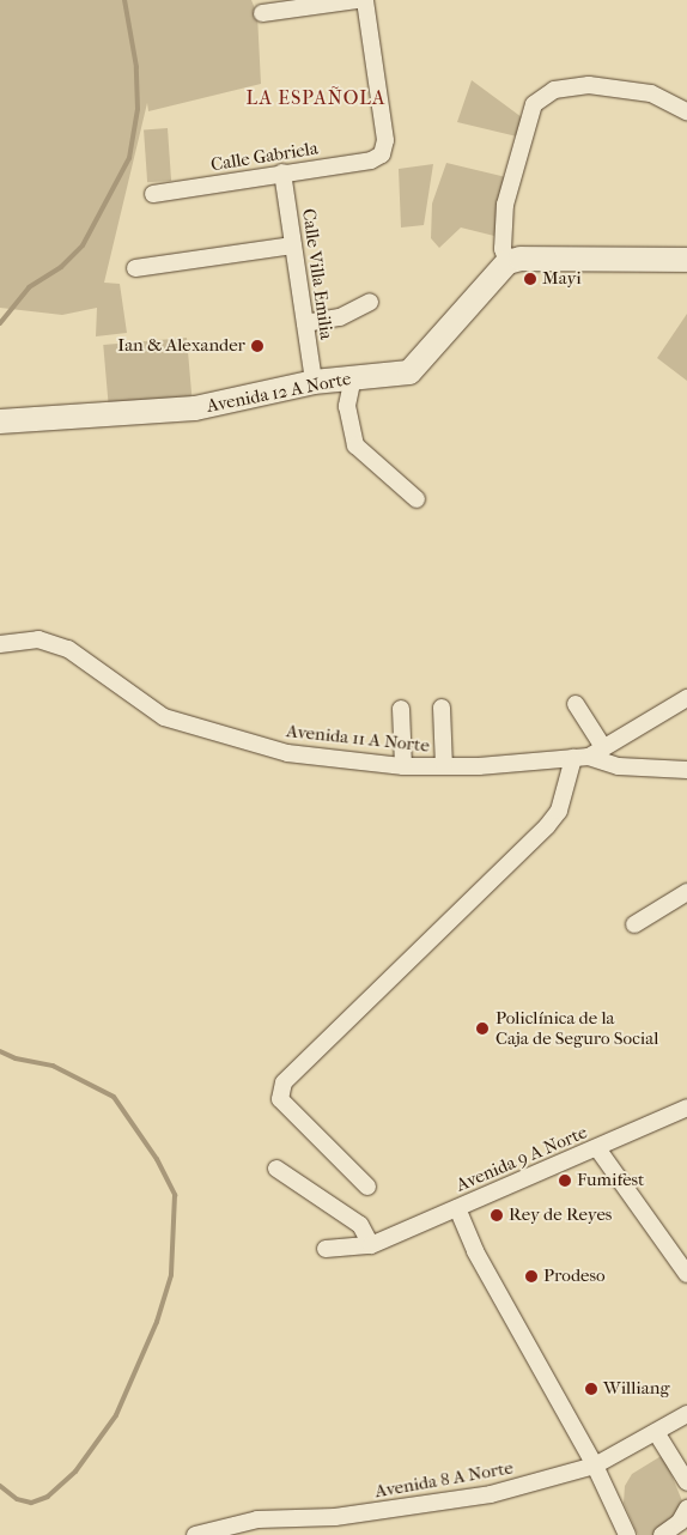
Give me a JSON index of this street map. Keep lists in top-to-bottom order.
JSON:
{
  "streets": {
    "street": [
      "Calle Gabriela",
      "Calle Villa Emilia",
      "Avenida 12 A Norte",
      "Avenida 11 A Norte",
      "Avenida 9 A Norte",
      "Avenida 8 A Norte"
    ]
  },
  "crossings": [
    ["Calle Gabriela", "Calle Villa Emilia"],
    ["Calle Villa Emilia", "Avenida 12 A Norte"]
  ],
  "districts": ["LA ESPAÑOLA"],
  "places": [
    "Mayi",
    "Ian & Alexander",
    "Policlínica de la Caja de Seguro Social",
    "Fumifest",
    "Rey de Reyes",
    "Prodeso",
    "Williang"
  ]
}
